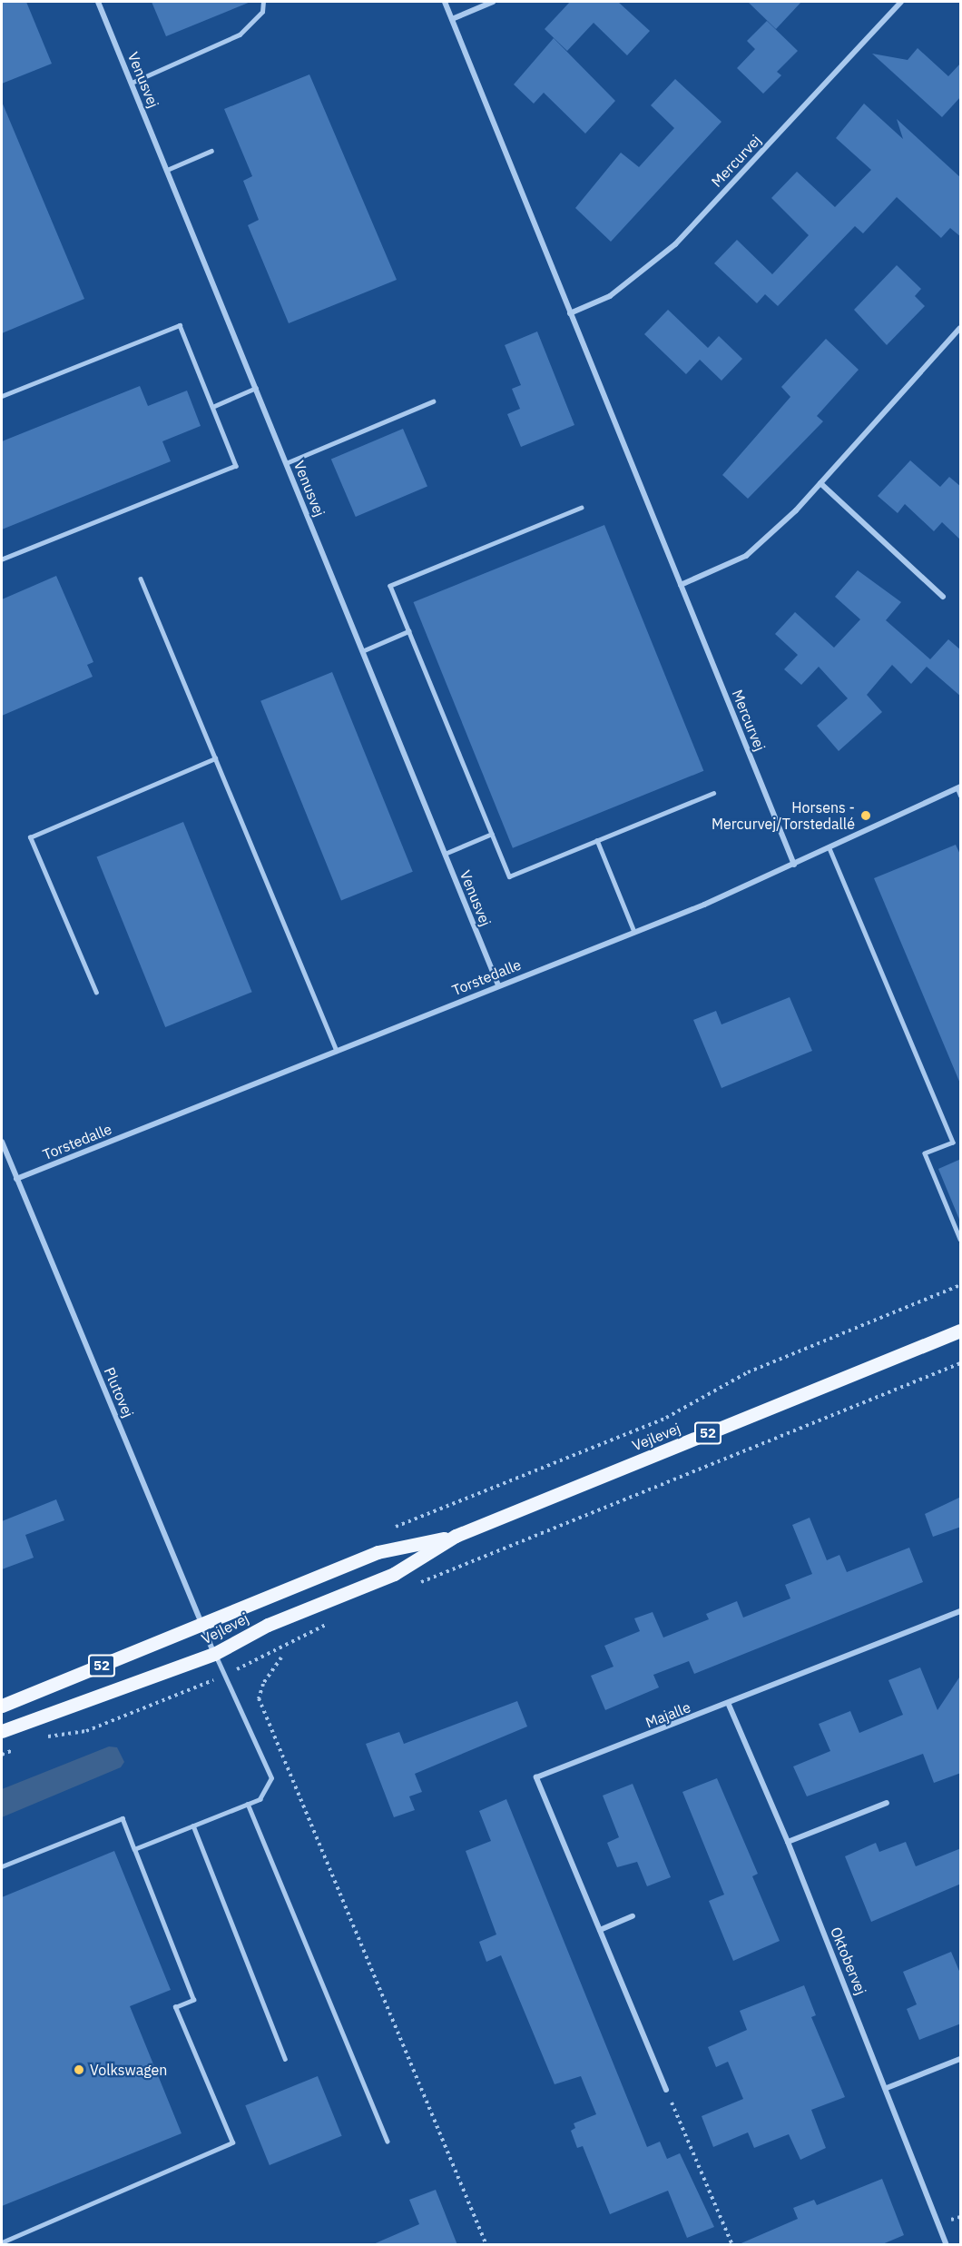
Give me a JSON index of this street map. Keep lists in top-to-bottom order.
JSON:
{
  "streets": {
    "main road": ["52", "Vejlevej"],
    "street": [
      "Venusvej",
      "Mercurvej",
      "Torstedalle",
      "Plutovej",
      "Majalle",
      "Oktobervej"
    ]
  },
  "crossings": [
    ["Venusvej", "Torstedalle"],
    ["Mercurvej", "Torstedalle"],
    ["Torstedalle", "Plutovej"],
    ["Plutovej", "Vejlevej"],
    ["Majalle", "Oktobervej"]
  ],
  "places": ["Horsens - Mercurvej/Torstedallé", "Volkswagen"]
}
